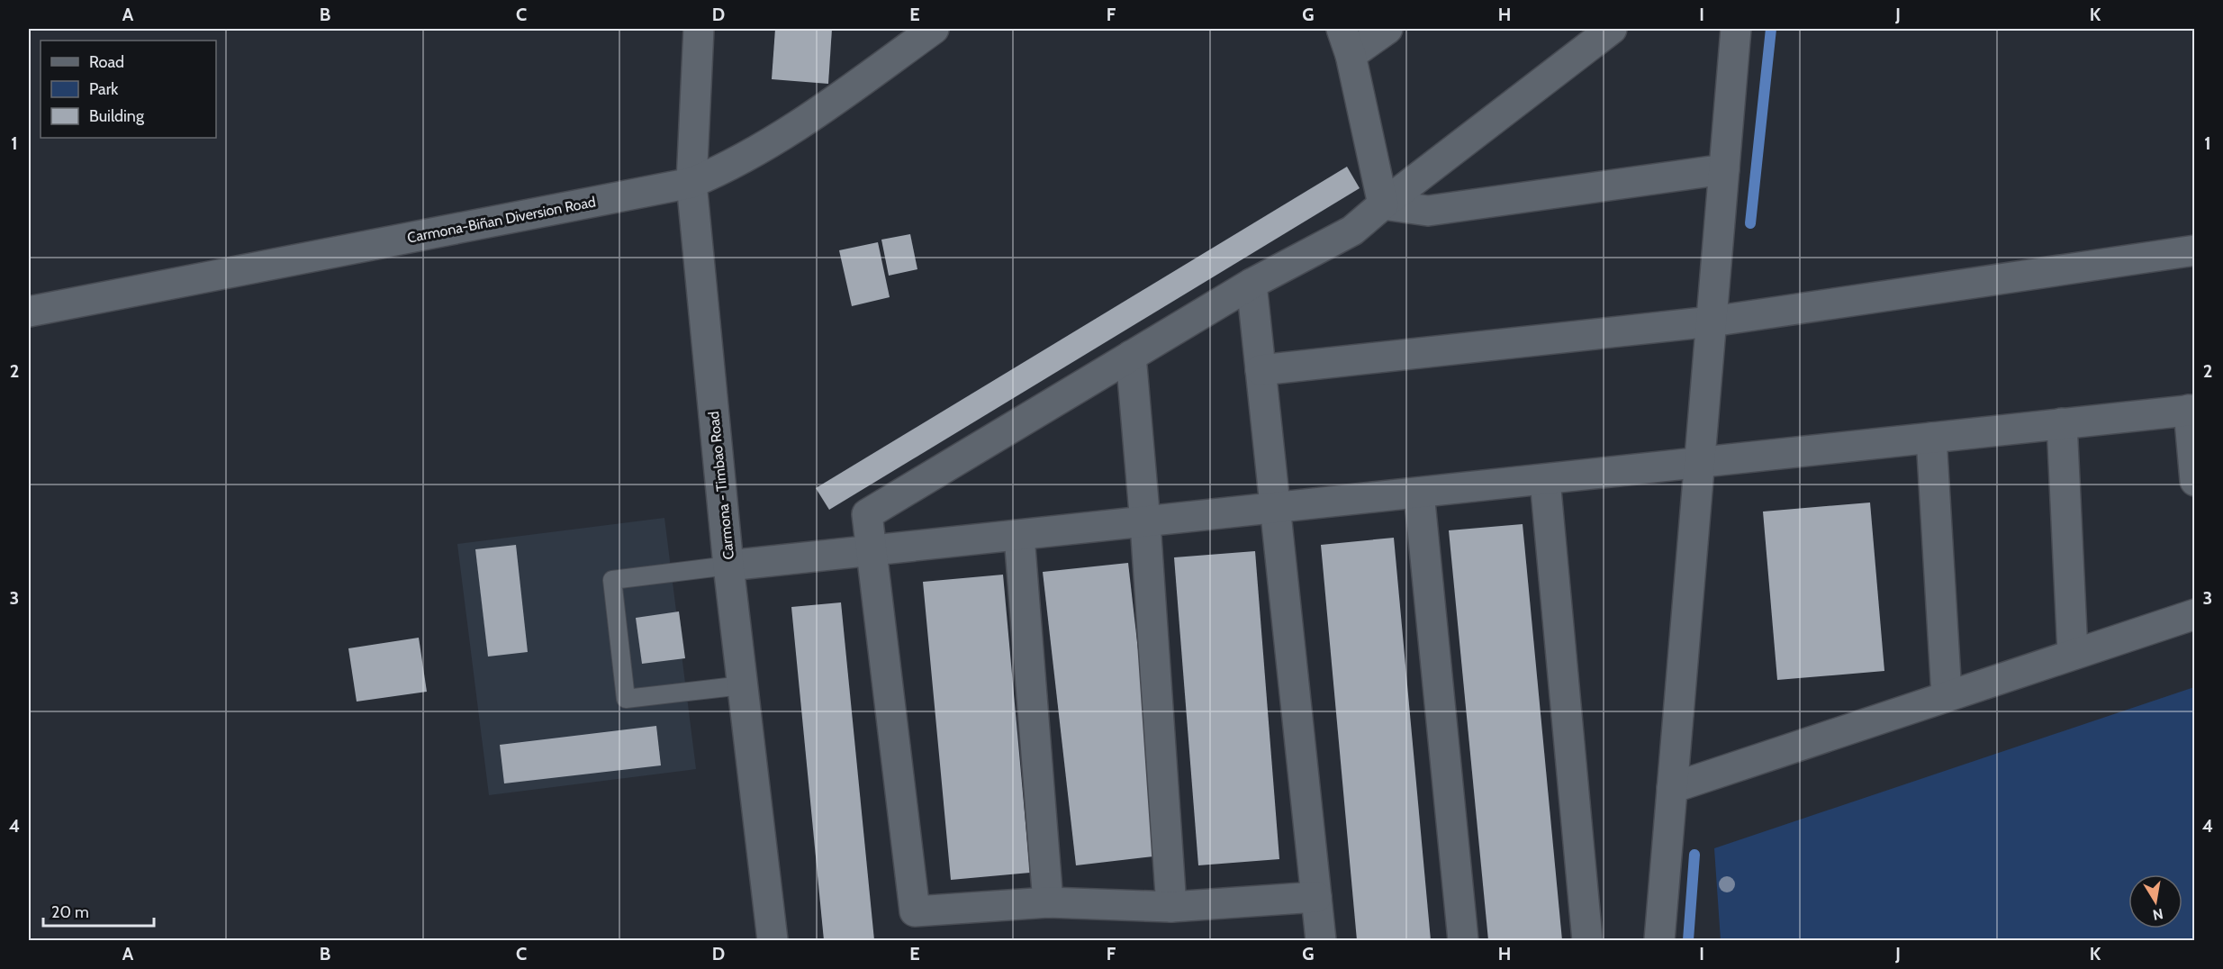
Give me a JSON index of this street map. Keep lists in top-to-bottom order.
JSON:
{
  "streets": {
    "street": ["Carmona-Biñan Diversion Road", "Carmona - Timbao Road"]
  },
  "crossings": [
    ["Carmona-Biñan Diversion Road", "Carmona - Timbao Road"]
  ],
  "legend": ["Road", "Park", "Building"],
  "scale_bar": "20 m",
  "north": "bottom",
  "grid": {
    "columns": [
      "A",
      "B",
      "C",
      "D",
      "E",
      "F",
      "G",
      "H",
      "I",
      "J",
      "K"
    ],
    "rows": [
      "1",
      "2",
      "3",
      "4"
    ]
  }
}
